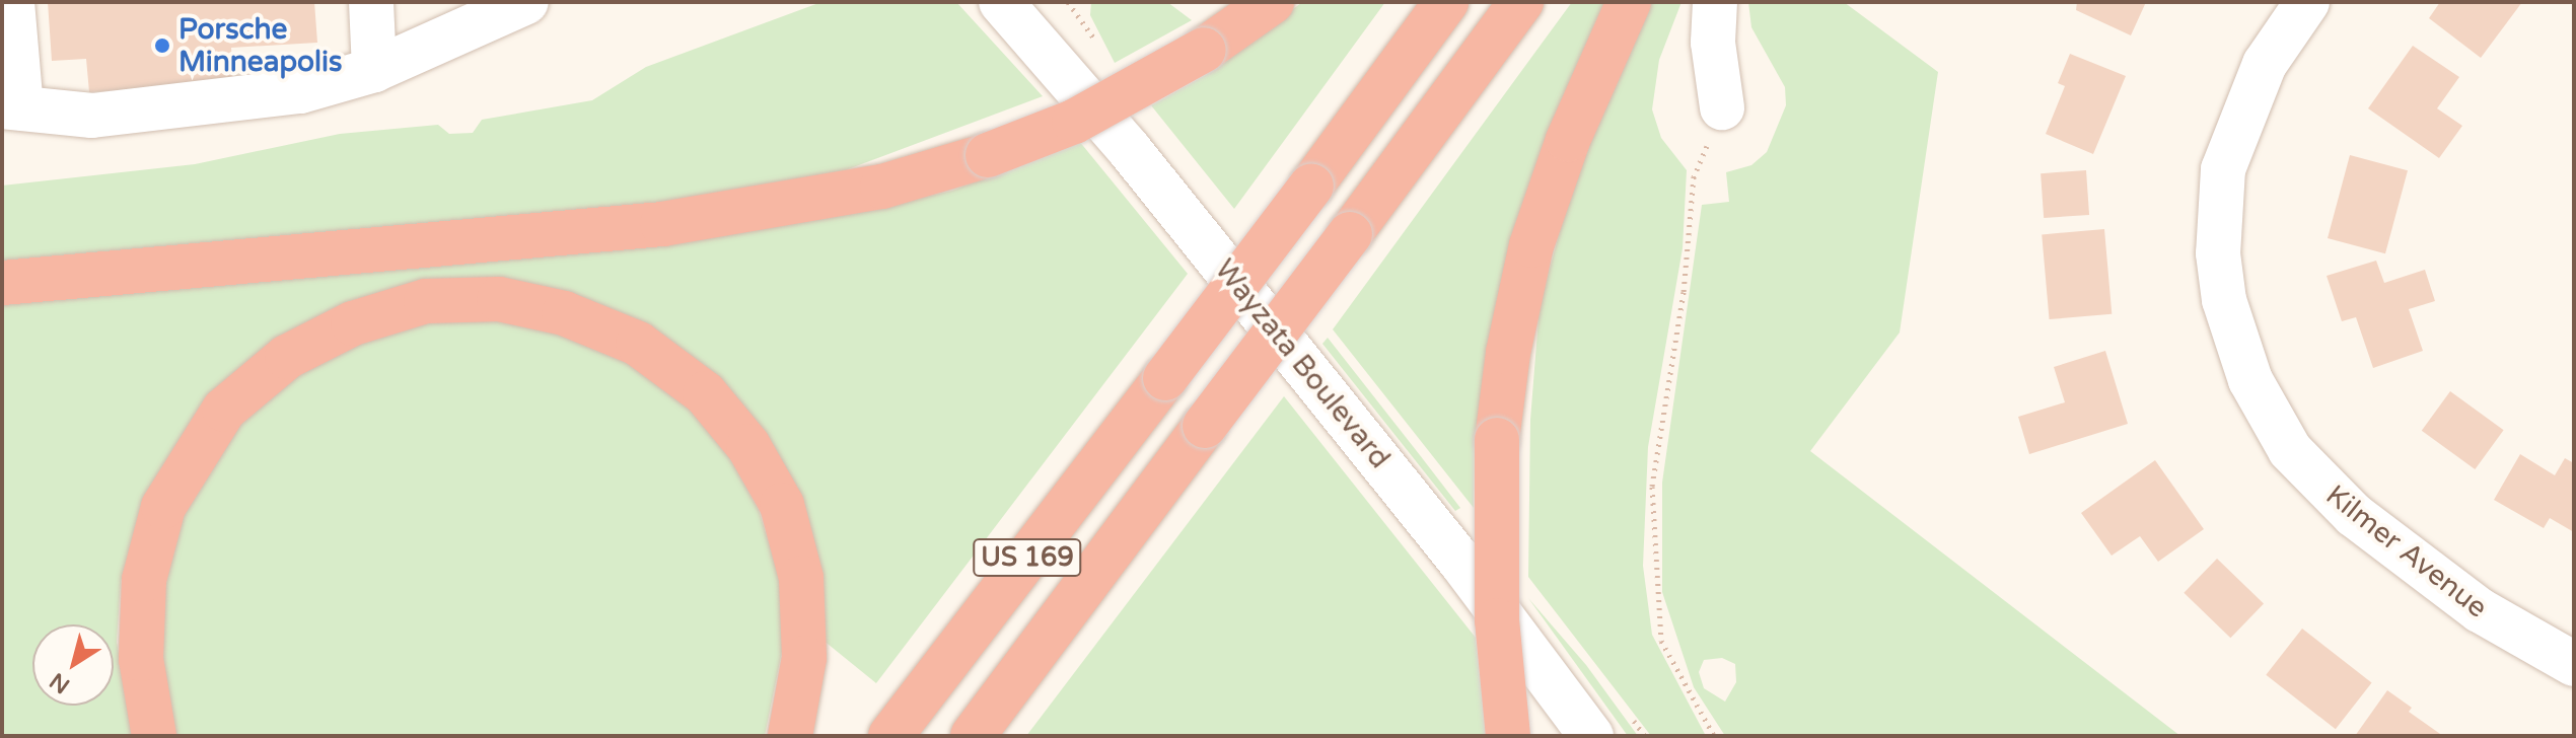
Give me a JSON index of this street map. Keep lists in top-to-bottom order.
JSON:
{
  "streets": {
    "highway": ["US 169"],
    "street": ["Wayzata Boulevard", "Kilmer Avenue"]
  },
  "places": ["Porsche Minneapolis"],
  "north": "bottom left"
}
